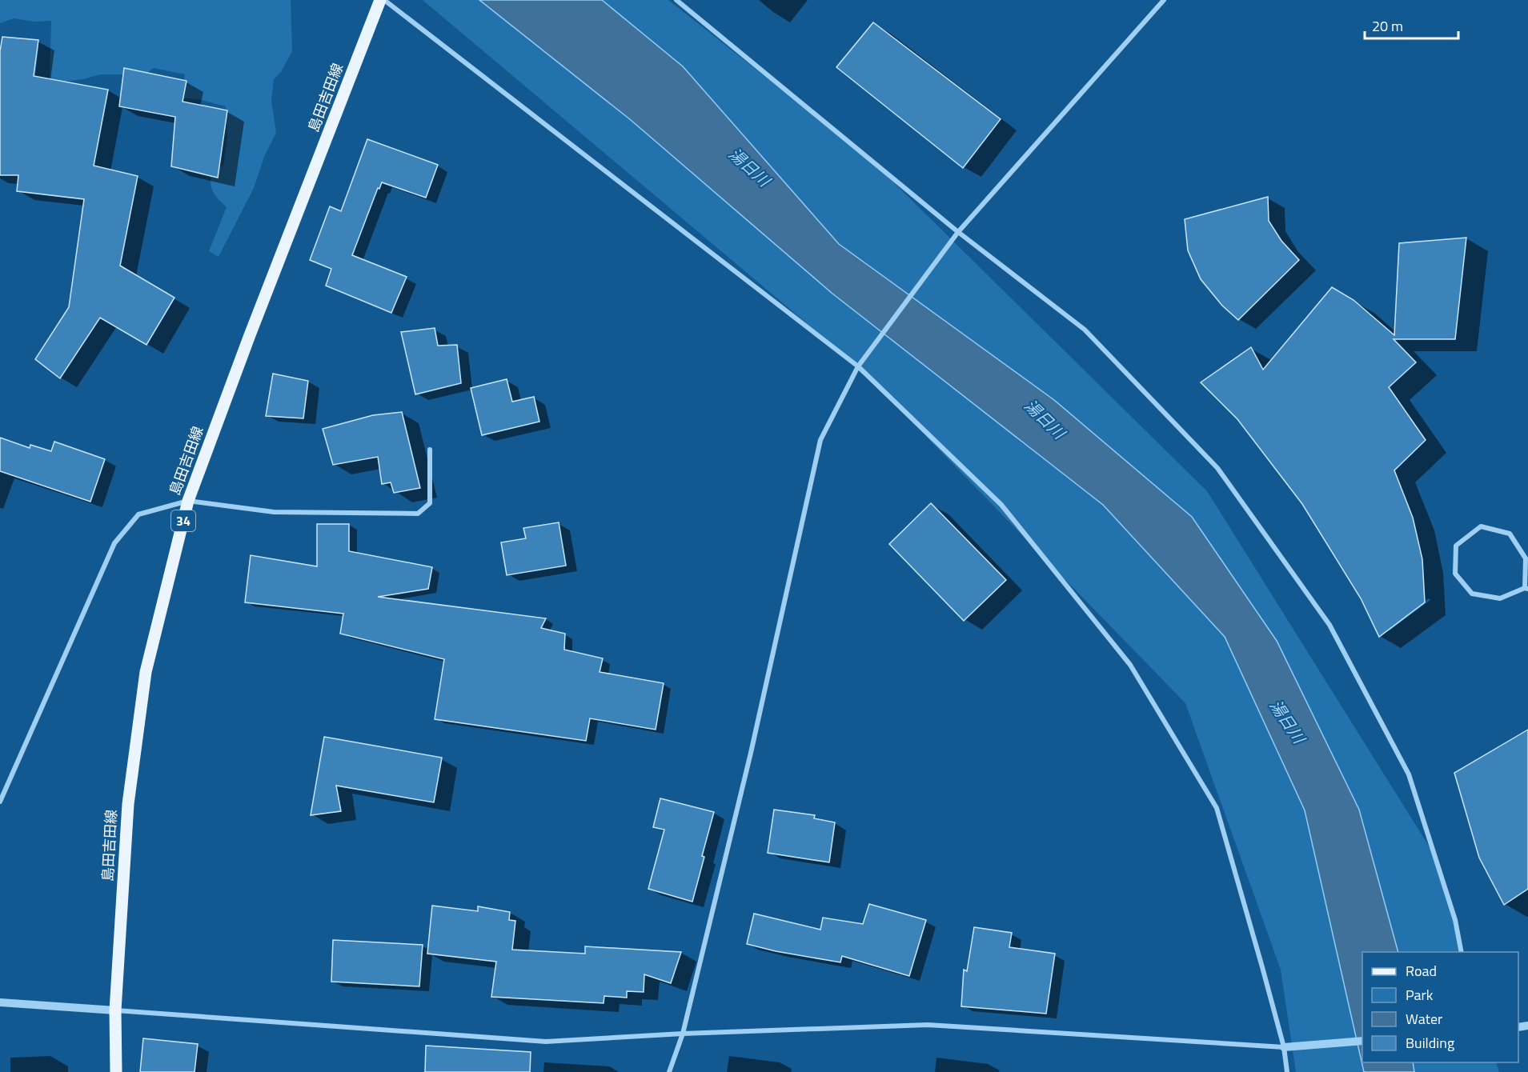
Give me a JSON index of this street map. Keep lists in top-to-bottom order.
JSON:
{
  "streets": {
    "main road": ["島田吉田線", "34"]
  },
  "water": ["湯日川"],
  "legend": [
    "Road",
    "Park",
    "Water",
    "Building"
  ],
  "scale_bar": "20 m"
}
